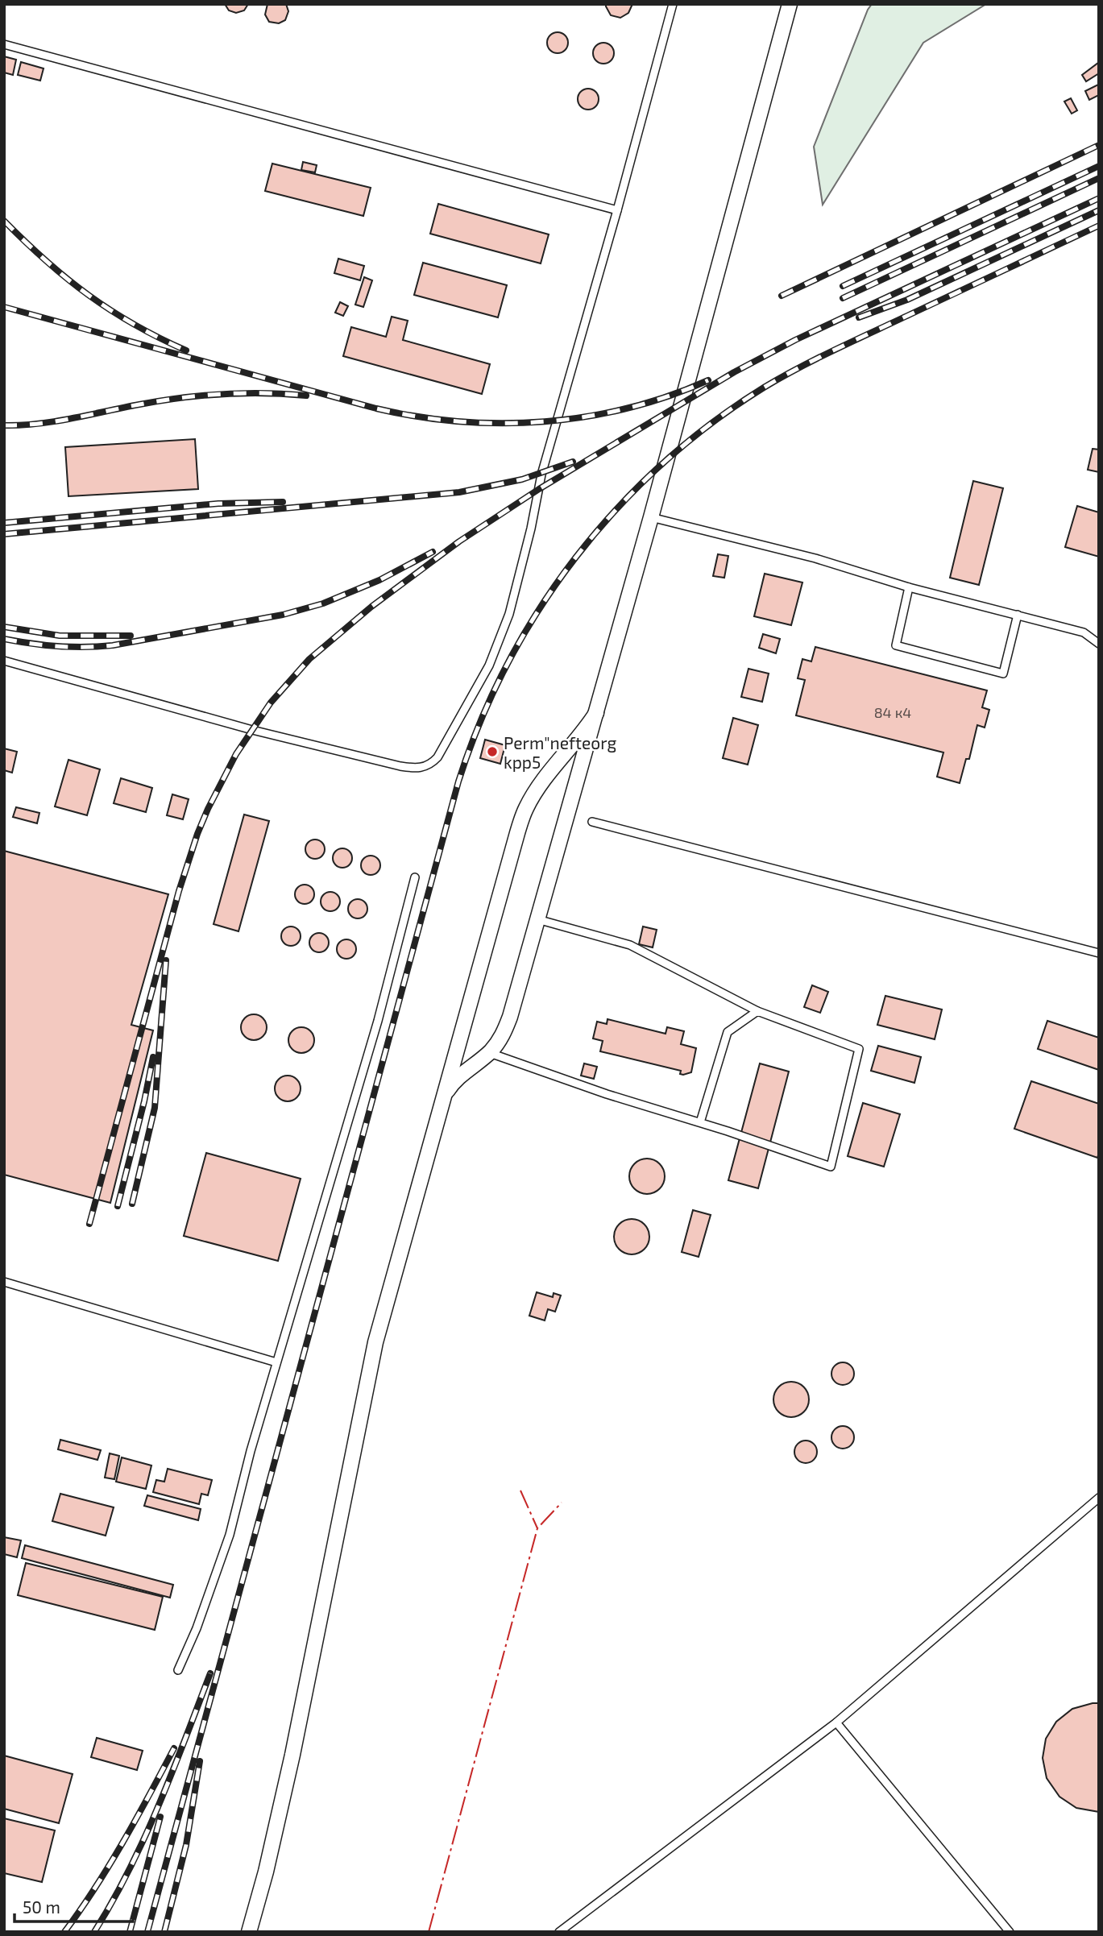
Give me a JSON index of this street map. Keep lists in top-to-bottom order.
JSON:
{
  "places": ["Perm\"nefteorg kpp5"],
  "house_numbers": ["84 к4"],
  "scale_bar": "50 m"
}
